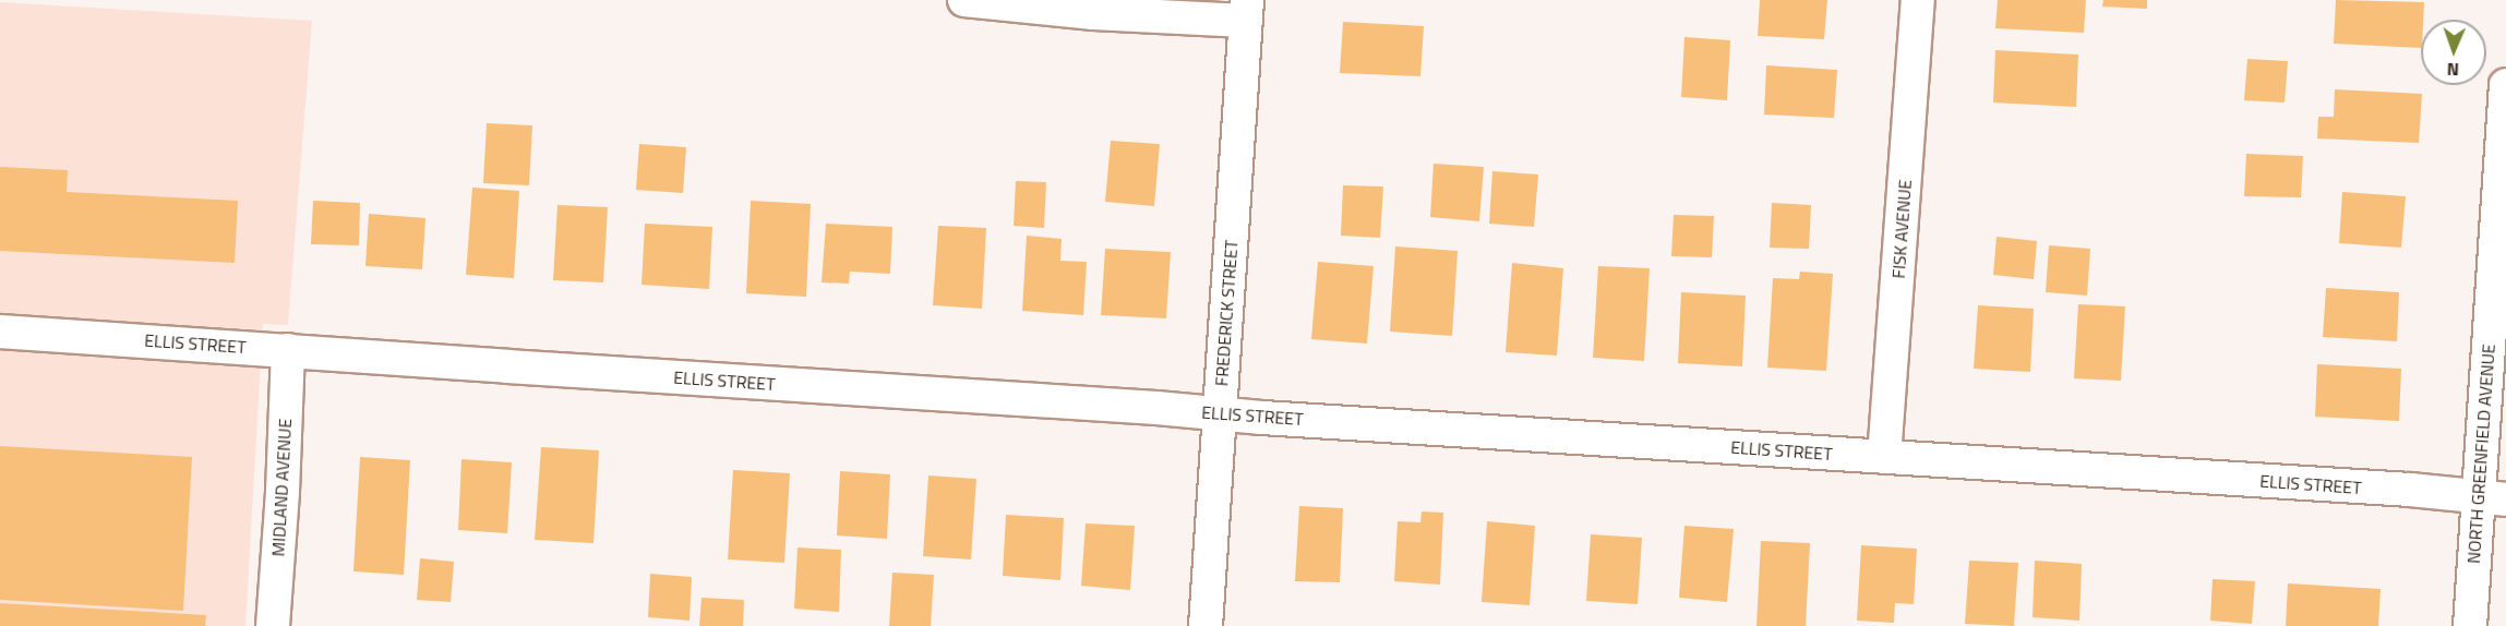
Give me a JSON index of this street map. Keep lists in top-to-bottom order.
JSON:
{
  "streets": {
    "street": [
      "FISK AVENUE",
      "FREDERICK STREET",
      "ELLIS STREET",
      "NORTH GREENFIELD AVENUE",
      "MIDLAND AVENUE"
    ]
  },
  "crossings": [
    ["FISK AVENUE", "ELLIS STREET"],
    ["FREDERICK STREET", "ELLIS STREET"],
    ["ELLIS STREET", "NORTH GREENFIELD AVENUE"],
    ["ELLIS STREET", "MIDLAND AVENUE"]
  ],
  "north": "bottom"
}
